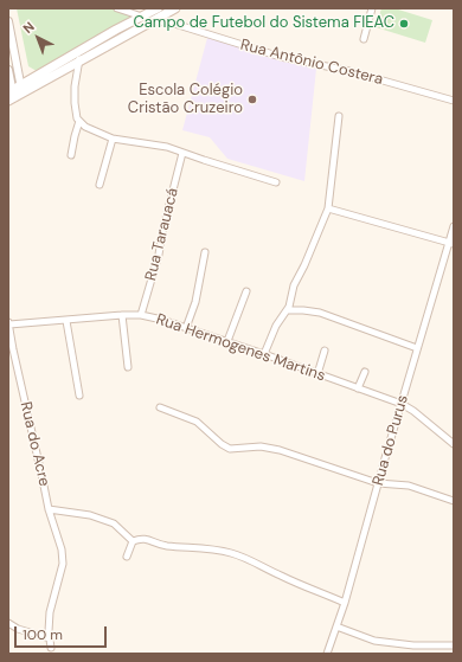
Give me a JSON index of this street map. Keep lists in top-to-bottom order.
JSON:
{
  "streets": {
    "street": [
      "Rua Antônio Costera",
      "Rua Tarauacá",
      "Rua Hermogenes Martins",
      "Rua do Purus",
      "Rua do Acre"
    ]
  },
  "crossings": [
    ["Rua Tarauacá", "Rua Hermogenes Martins"],
    ["Rua Hermogenes Martins", "Rua do Purus"],
    ["Rua Hermogenes Martins", "Rua do Acre"]
  ],
  "places": ["Campo de Futebol do Sistema FIEAC", "Escola Colégio Cristão Cruzeiro"],
  "scale_bar": "100 m",
  "north": "top left"
}
